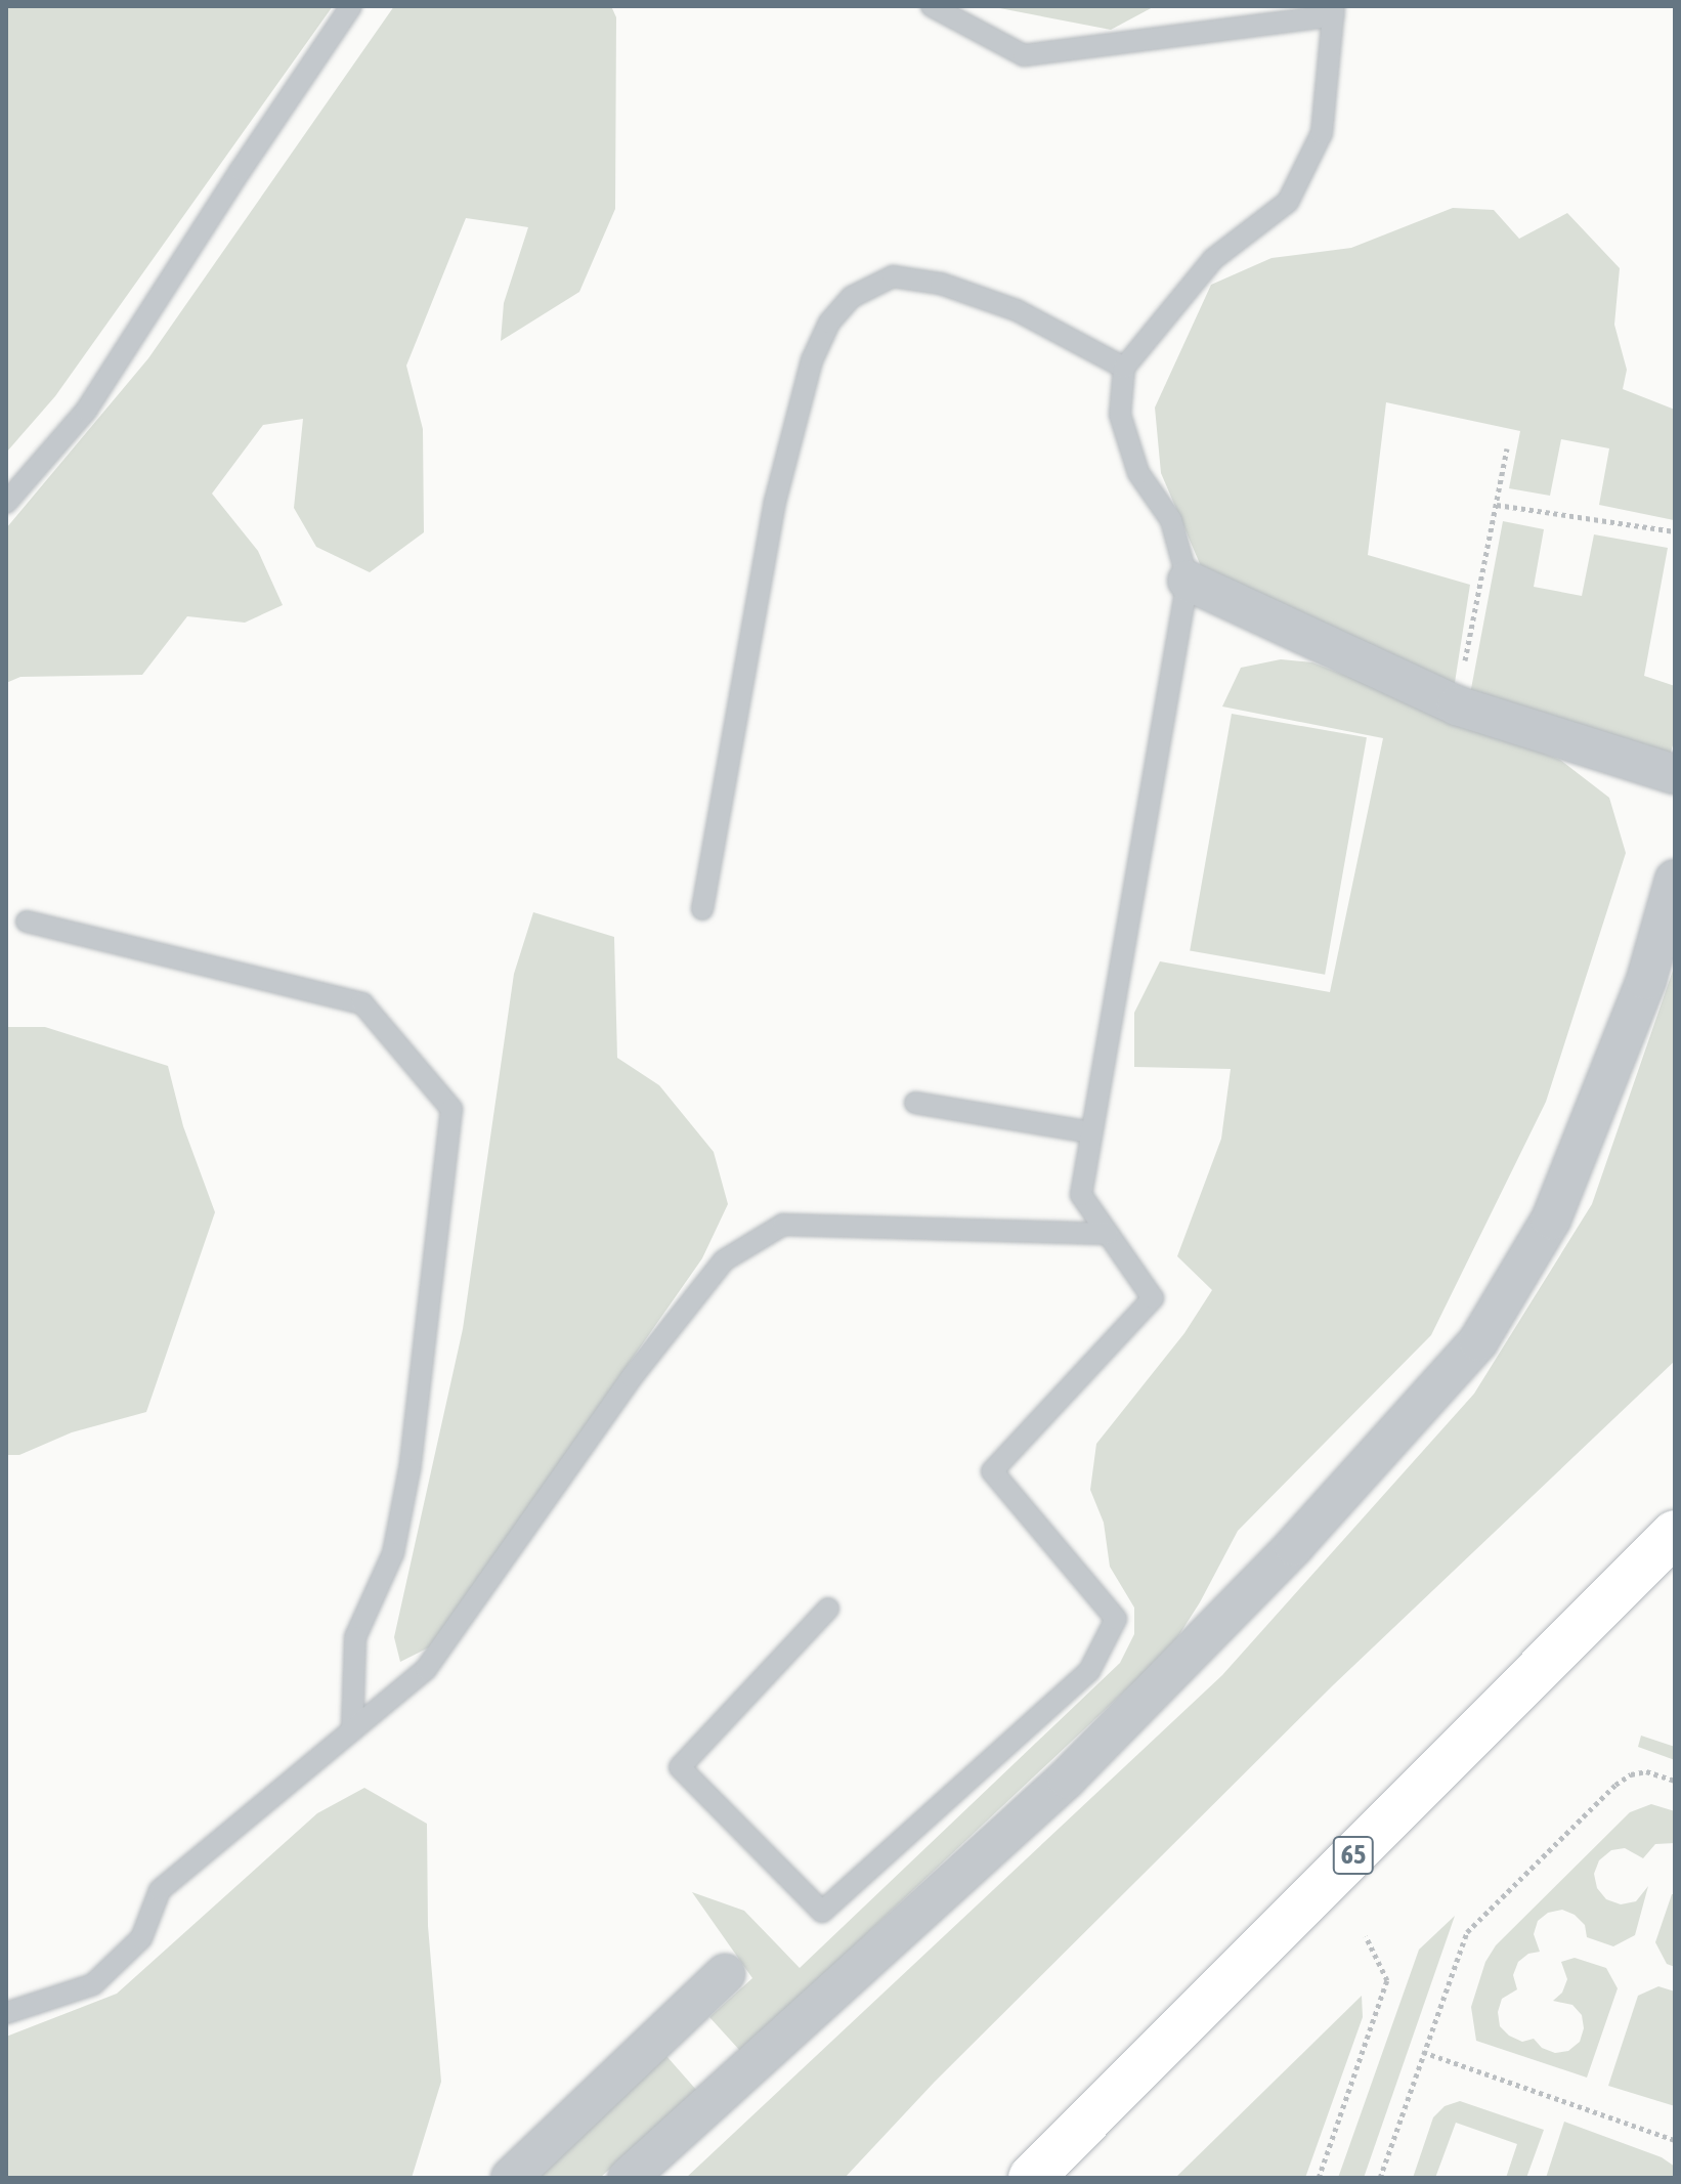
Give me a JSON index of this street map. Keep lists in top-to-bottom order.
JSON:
{
  "streets": {
    "main road": ["65"]
  }
}
